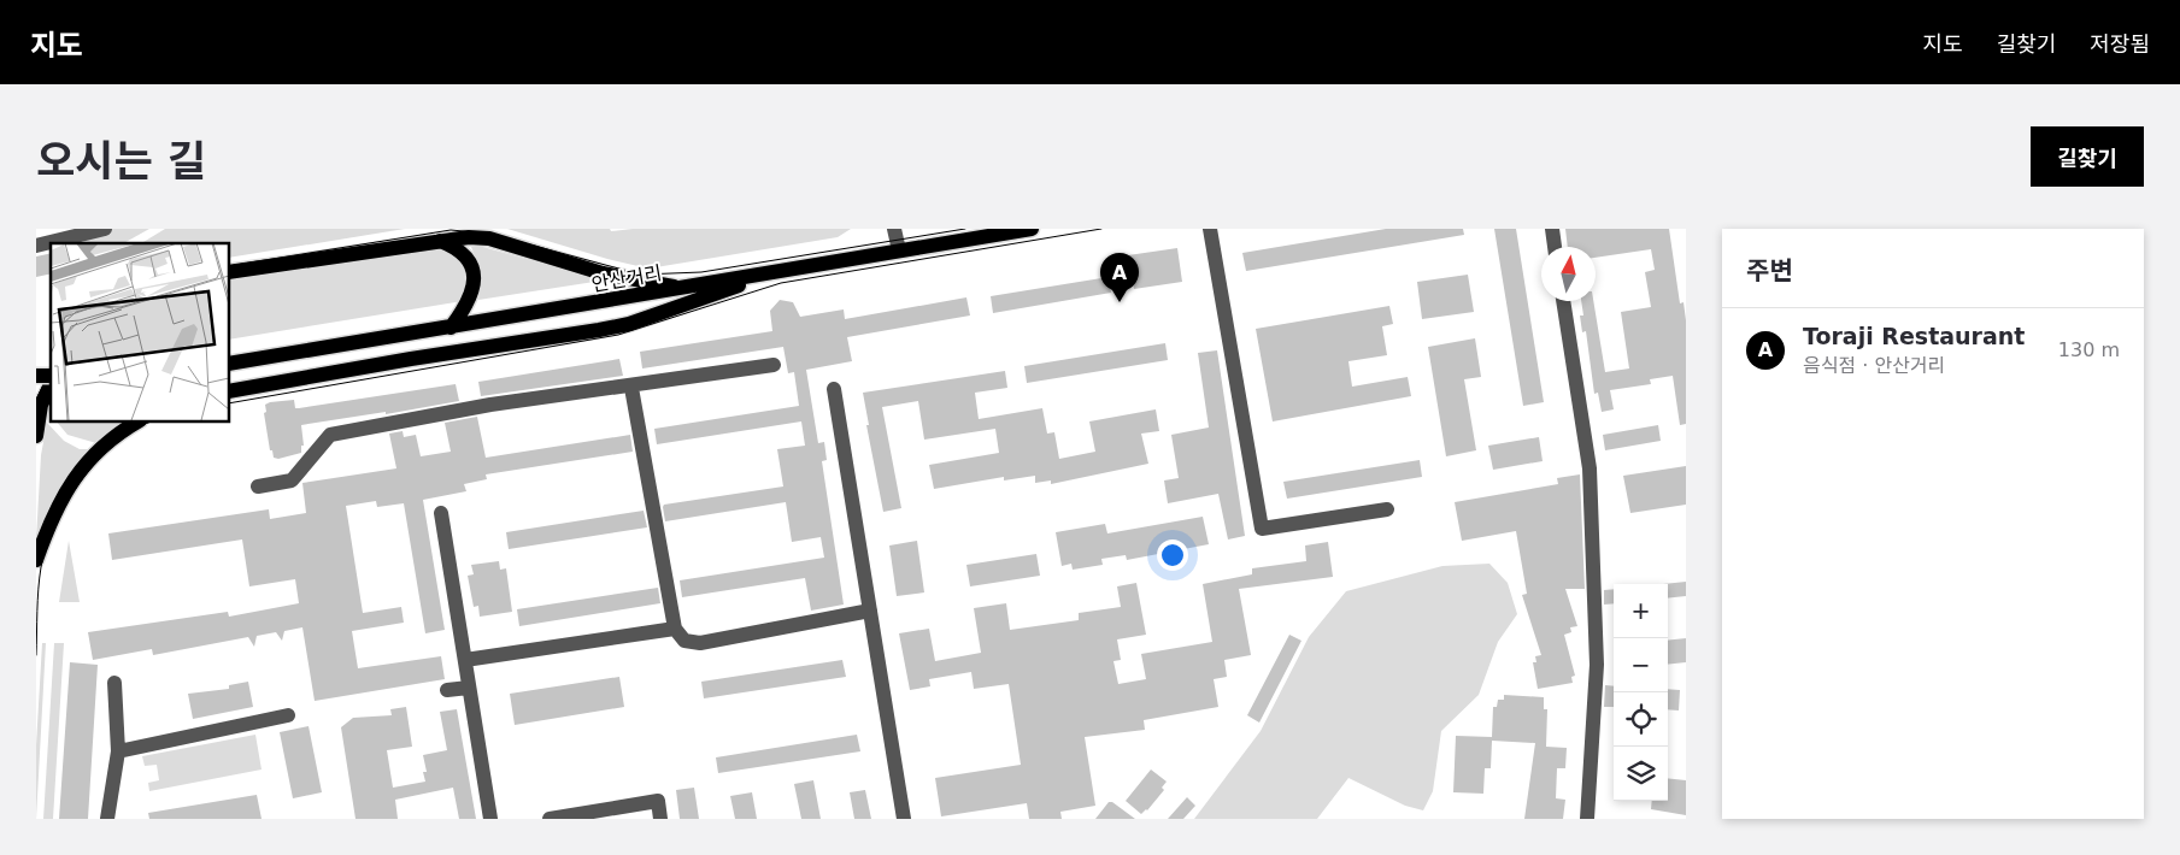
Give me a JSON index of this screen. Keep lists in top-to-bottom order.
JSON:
{
  "streets": {
    "main road": ["안산거리"]
  },
  "north": "top",
  "page": {
    "header": "지도",
    "nav": ["지도", "길찾기", "저장됨"],
    "title": "오시는 길",
    "buttons": "길찾기",
    "heading": "주변",
    "pins": "A",
    "list": [
      {
        "mark": "A",
        "name": "Toraji Restaurant",
        "note": "음식점 · 안산거리",
        "value": "130 m"
      }
    ],
    "map_buttons": ["+", "−"]
  }
}
